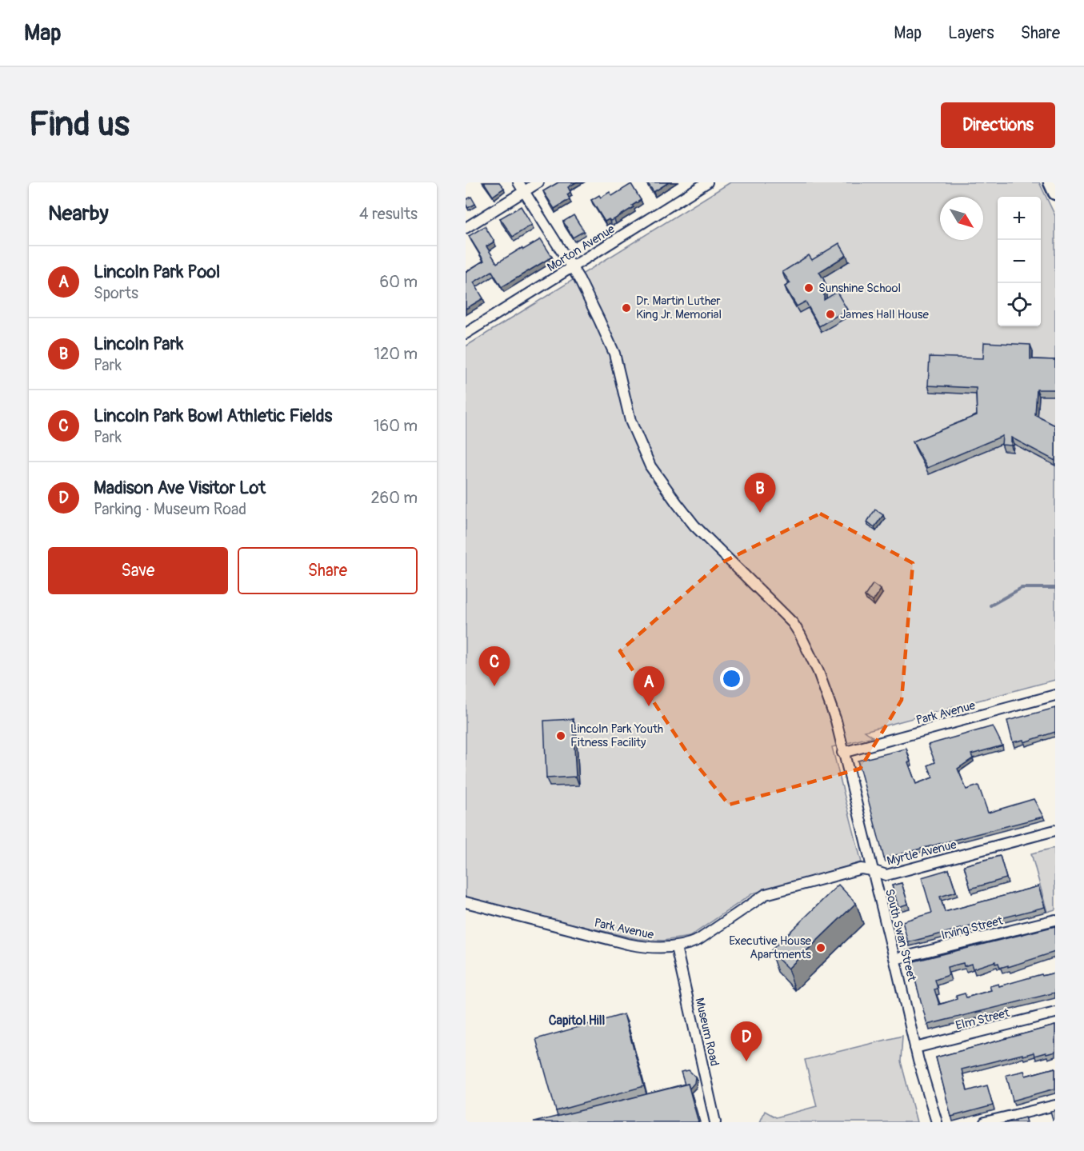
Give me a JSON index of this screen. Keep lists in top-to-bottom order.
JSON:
{
  "streets": {
    "street": [
      "Morton Avenue",
      "Park Avenue",
      "Myrtle Avenue",
      "Irving Street",
      "South Swan Street",
      "Elm Street",
      "Museum Road"
    ]
  },
  "crossings": [
    ["Morton Avenue", "South Swan Street"],
    ["Park Avenue", "Myrtle Avenue"],
    ["Park Avenue", "South Swan Street"],
    ["Park Avenue", "Museum Road"],
    ["Myrtle Avenue", "South Swan Street"],
    ["Irving Street", "South Swan Street"],
    ["South Swan Street", "Elm Street"]
  ],
  "districts": ["Capitol Hill"],
  "places": [
    "Sunshine School",
    "Dr. Martin Luther King Jr. Memorial",
    "James Hall House",
    "Lincoln Park Youth Fitness Facility",
    "Executive House Apartments"
  ],
  "north": "bottom right",
  "page": {
    "header": "Map",
    "nav": ["Map", "Layers", "Share"],
    "buttons": [
      "Directions",
      ["Save", "Share"]
    ],
    "title": "Find us",
    "heading": ["Nearby", "4 results"],
    "map_buttons": ["+", "−"],
    "list": [
      {
        "mark": "A",
        "name": "Lincoln Park Pool",
        "note": "Sports",
        "value": "60 m"
      },
      {
        "mark": "B",
        "name": "Lincoln Park",
        "note": "Park",
        "value": "120 m"
      },
      {
        "mark": "C",
        "name": "Lincoln Park Bowl Athletic Fields",
        "note": "Park",
        "value": "160 m"
      },
      {
        "mark": "D",
        "name": "Madison Ave Visitor Lot",
        "note": "Parking · Museum Road",
        "value": "260 m"
      }
    ],
    "pins": [
      "B",
      "C",
      "A",
      "D"
    ]
  }
}
